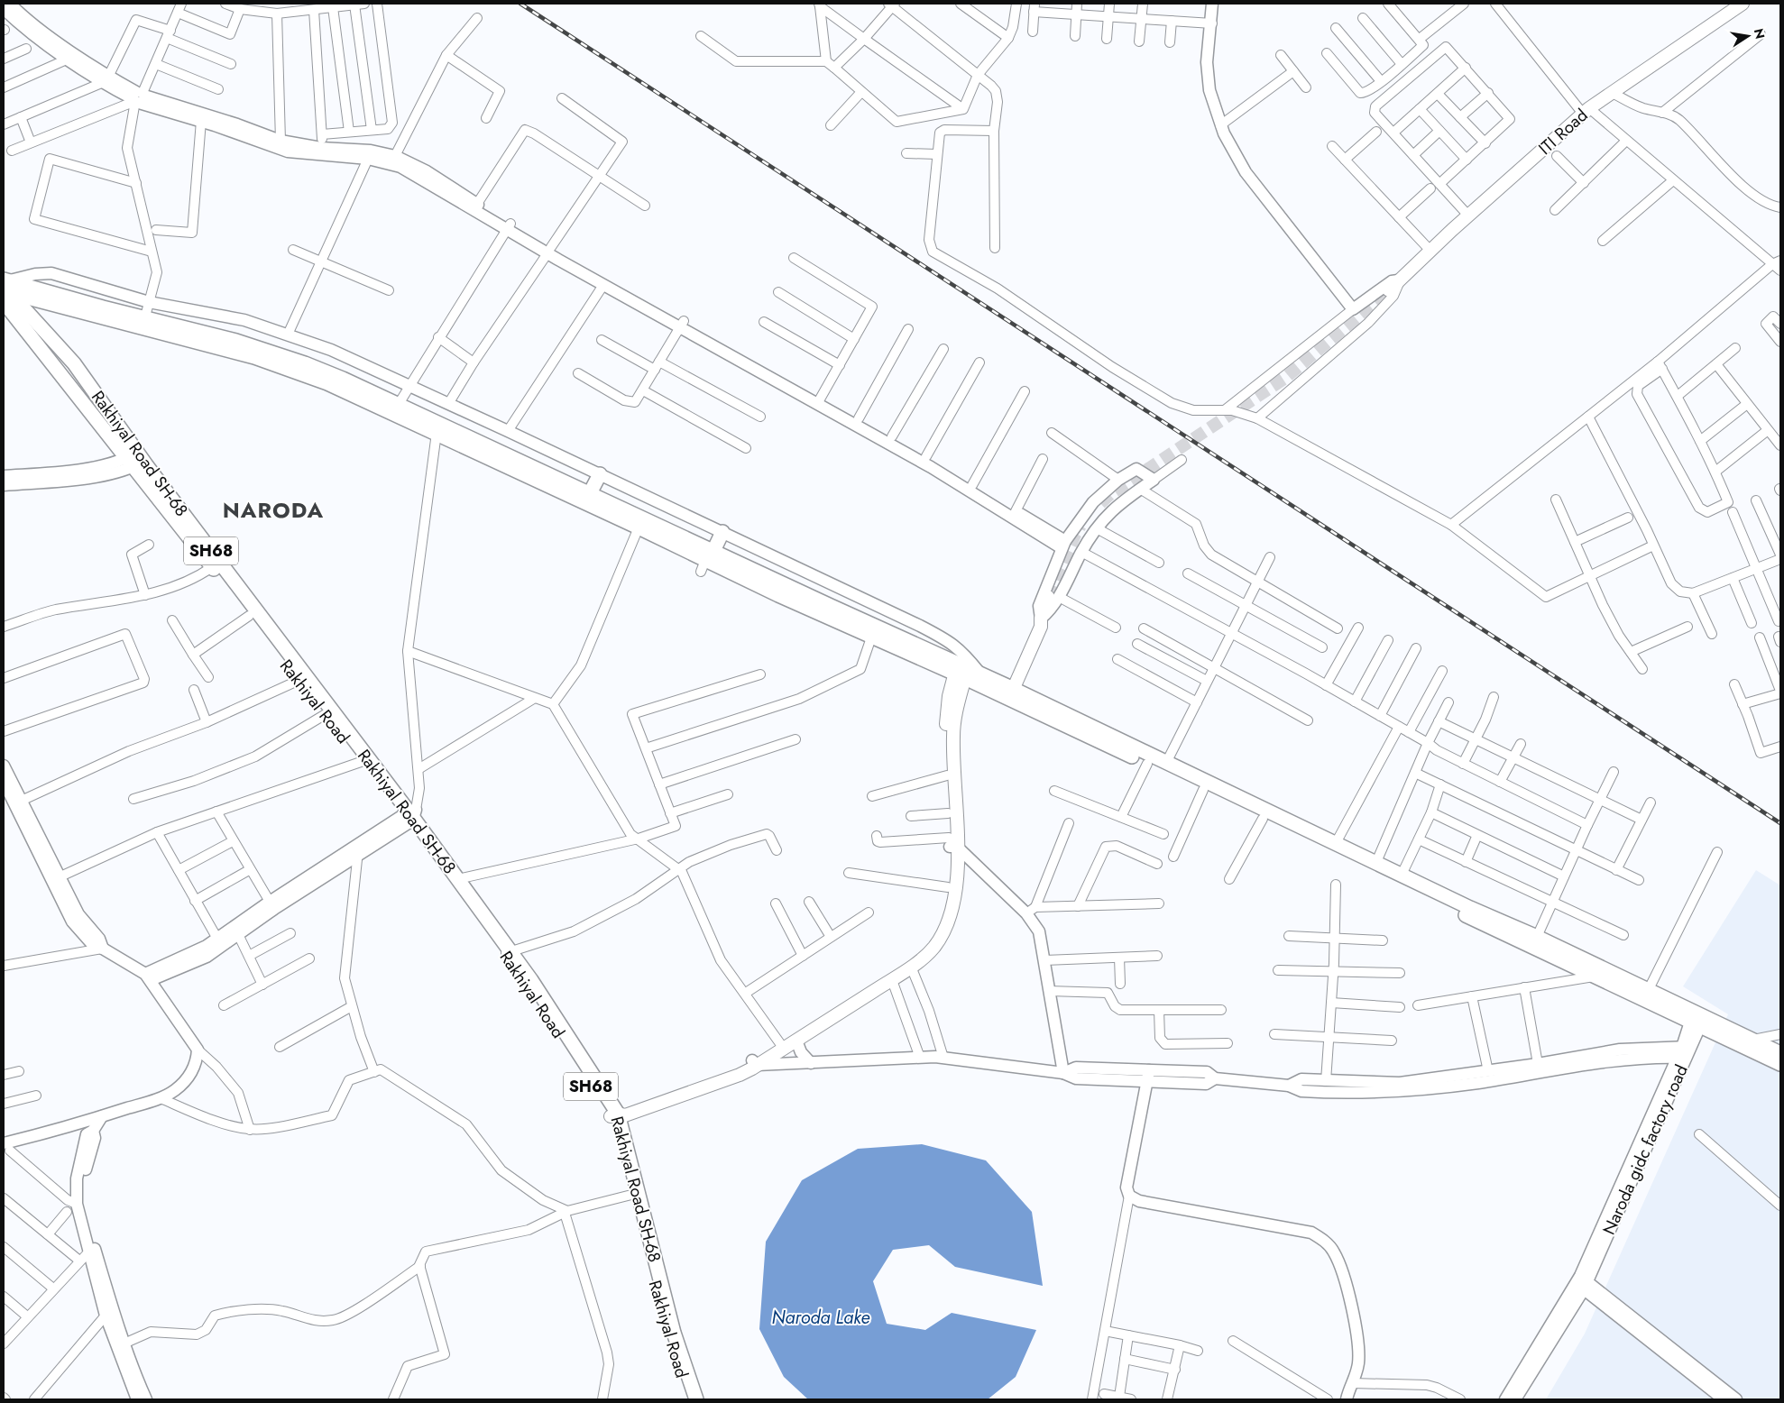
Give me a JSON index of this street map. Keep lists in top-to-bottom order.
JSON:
{
  "streets": {
    "main road": [
      "ITI Road",
      "Rakhiyal Road SH-68",
      "SH68",
      "Rakhiyal Road"
    ],
    "street": ["Naroda gidc factory road"]
  },
  "crossings": [
    ["Rakhiyal Road SH-68", "Rakhiyal Road"]
  ],
  "districts": ["NARODA"],
  "water": ["Naroda Lake"],
  "north": "right"
}
